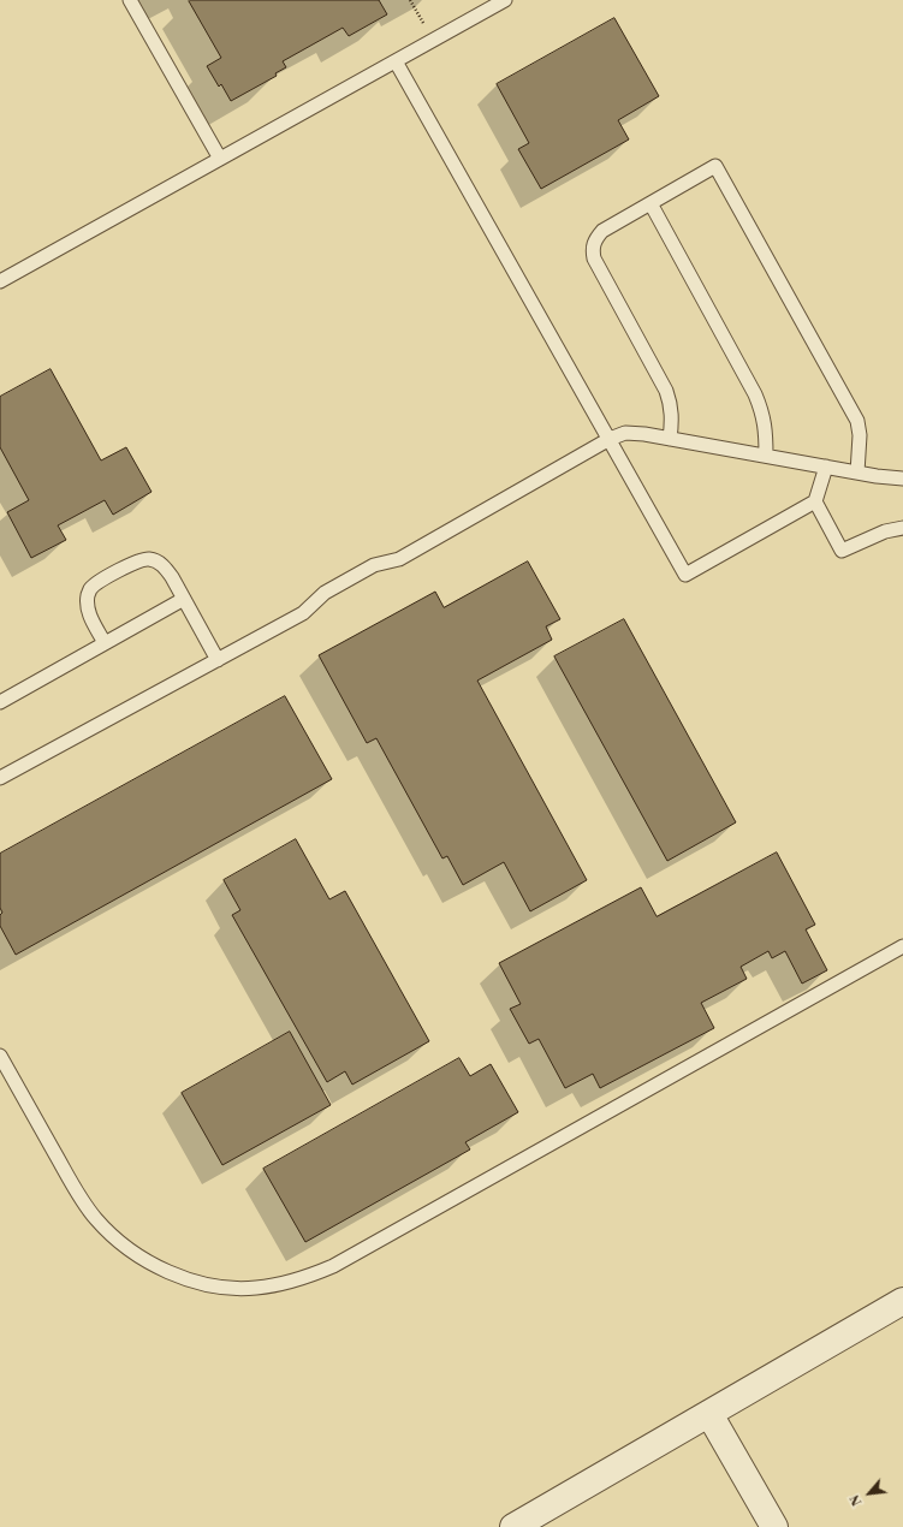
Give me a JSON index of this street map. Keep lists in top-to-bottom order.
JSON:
{
  "north": "bottom left"
}
